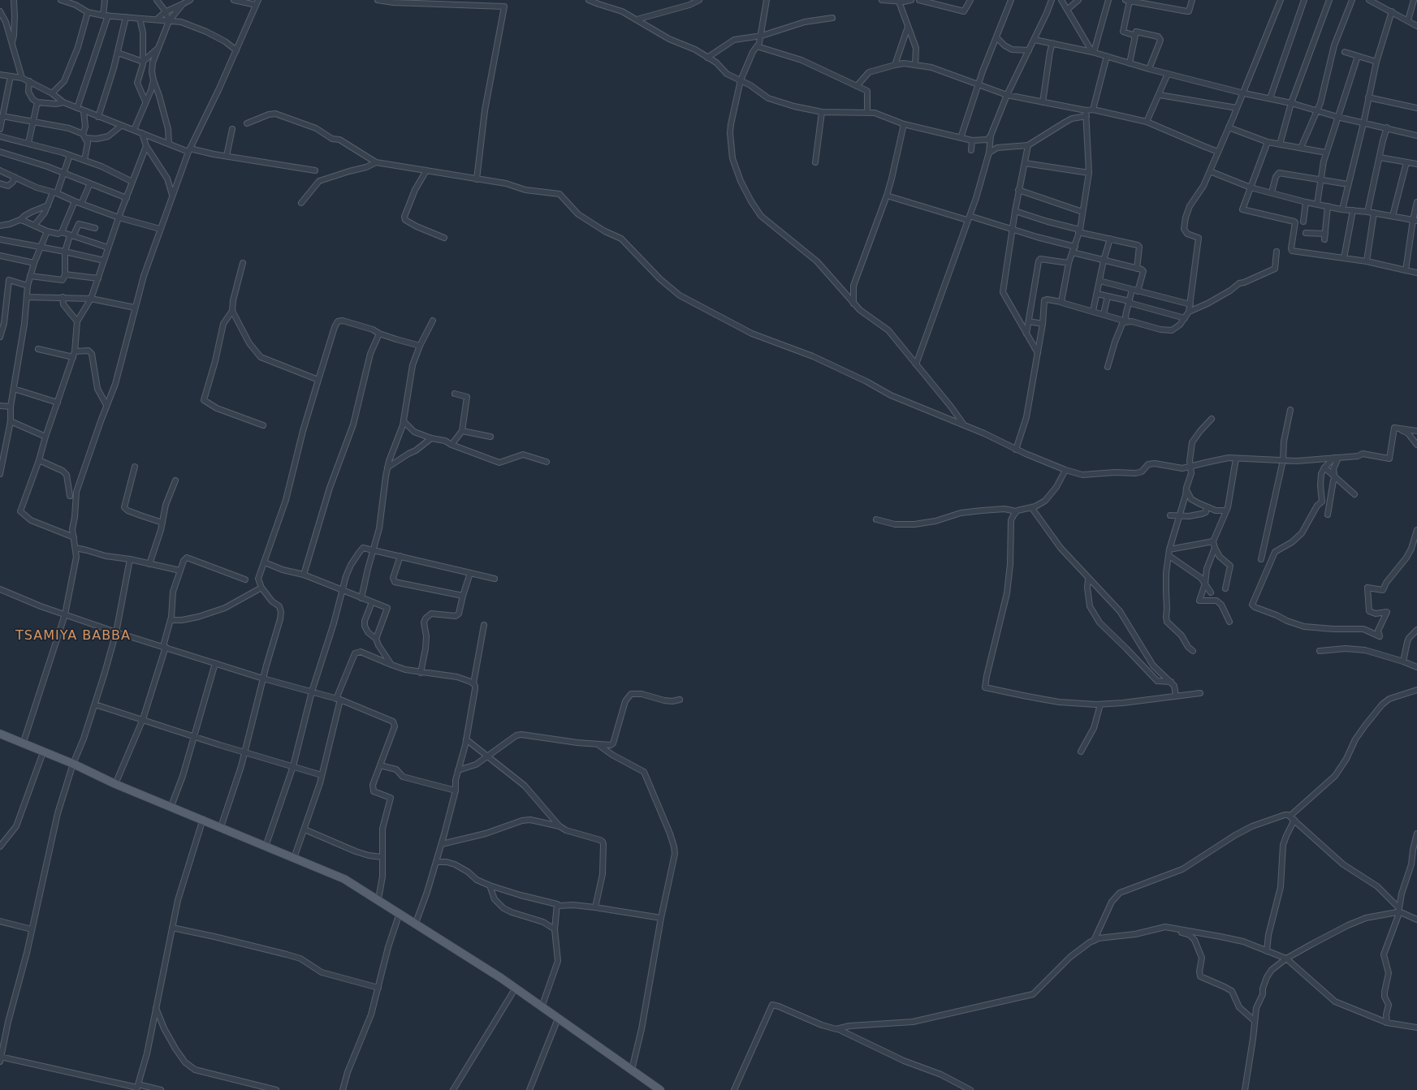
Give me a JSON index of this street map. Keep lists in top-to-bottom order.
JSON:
{
  "districts": ["TSAMIYA BABBA"]
}
